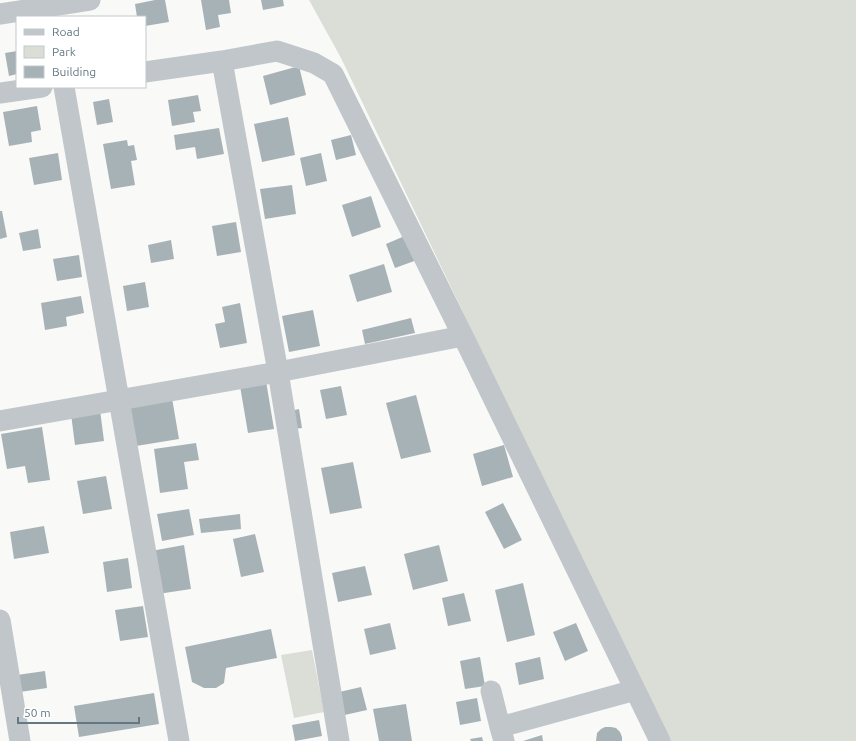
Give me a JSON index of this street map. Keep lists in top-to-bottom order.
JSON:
{
  "legend": ["Road", "Park", "Building"],
  "scale_bar": "50 m"
}
